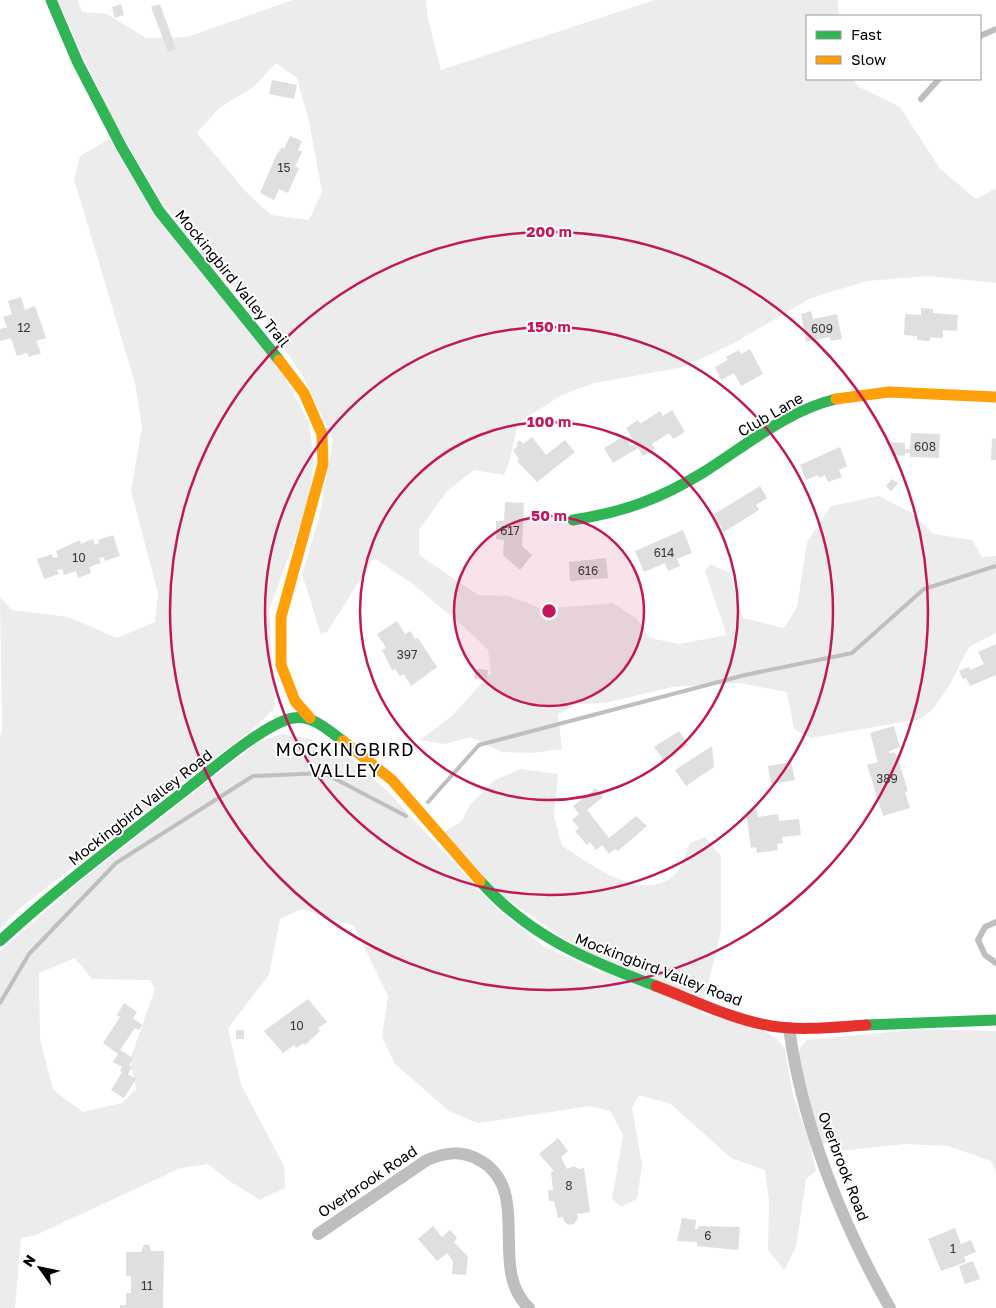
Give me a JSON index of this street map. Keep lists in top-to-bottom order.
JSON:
{
  "streets": {
    "street": [
      "Mockingbird Valley Trail",
      "Club Lane",
      "Mockingbird Valley Road",
      "Overbrook Road"
    ]
  },
  "crossings": [
    ["Mockingbird Valley Trail", "Mockingbird Valley Road"],
    ["Mockingbird Valley Road", "Overbrook Road"]
  ],
  "districts": ["MOCKINGBIRD VALLEY"],
  "house_numbers": [
    "15",
    "12",
    "609",
    "608",
    "617",
    "614",
    "10",
    "616",
    "397",
    "389",
    "10",
    "8",
    "6",
    "1",
    "11"
  ],
  "legend": ["Fast", "Slow"],
  "north": "top left",
  "rings": [
    "200 m",
    "150 m",
    "100 m",
    "50 m"
  ]
}
